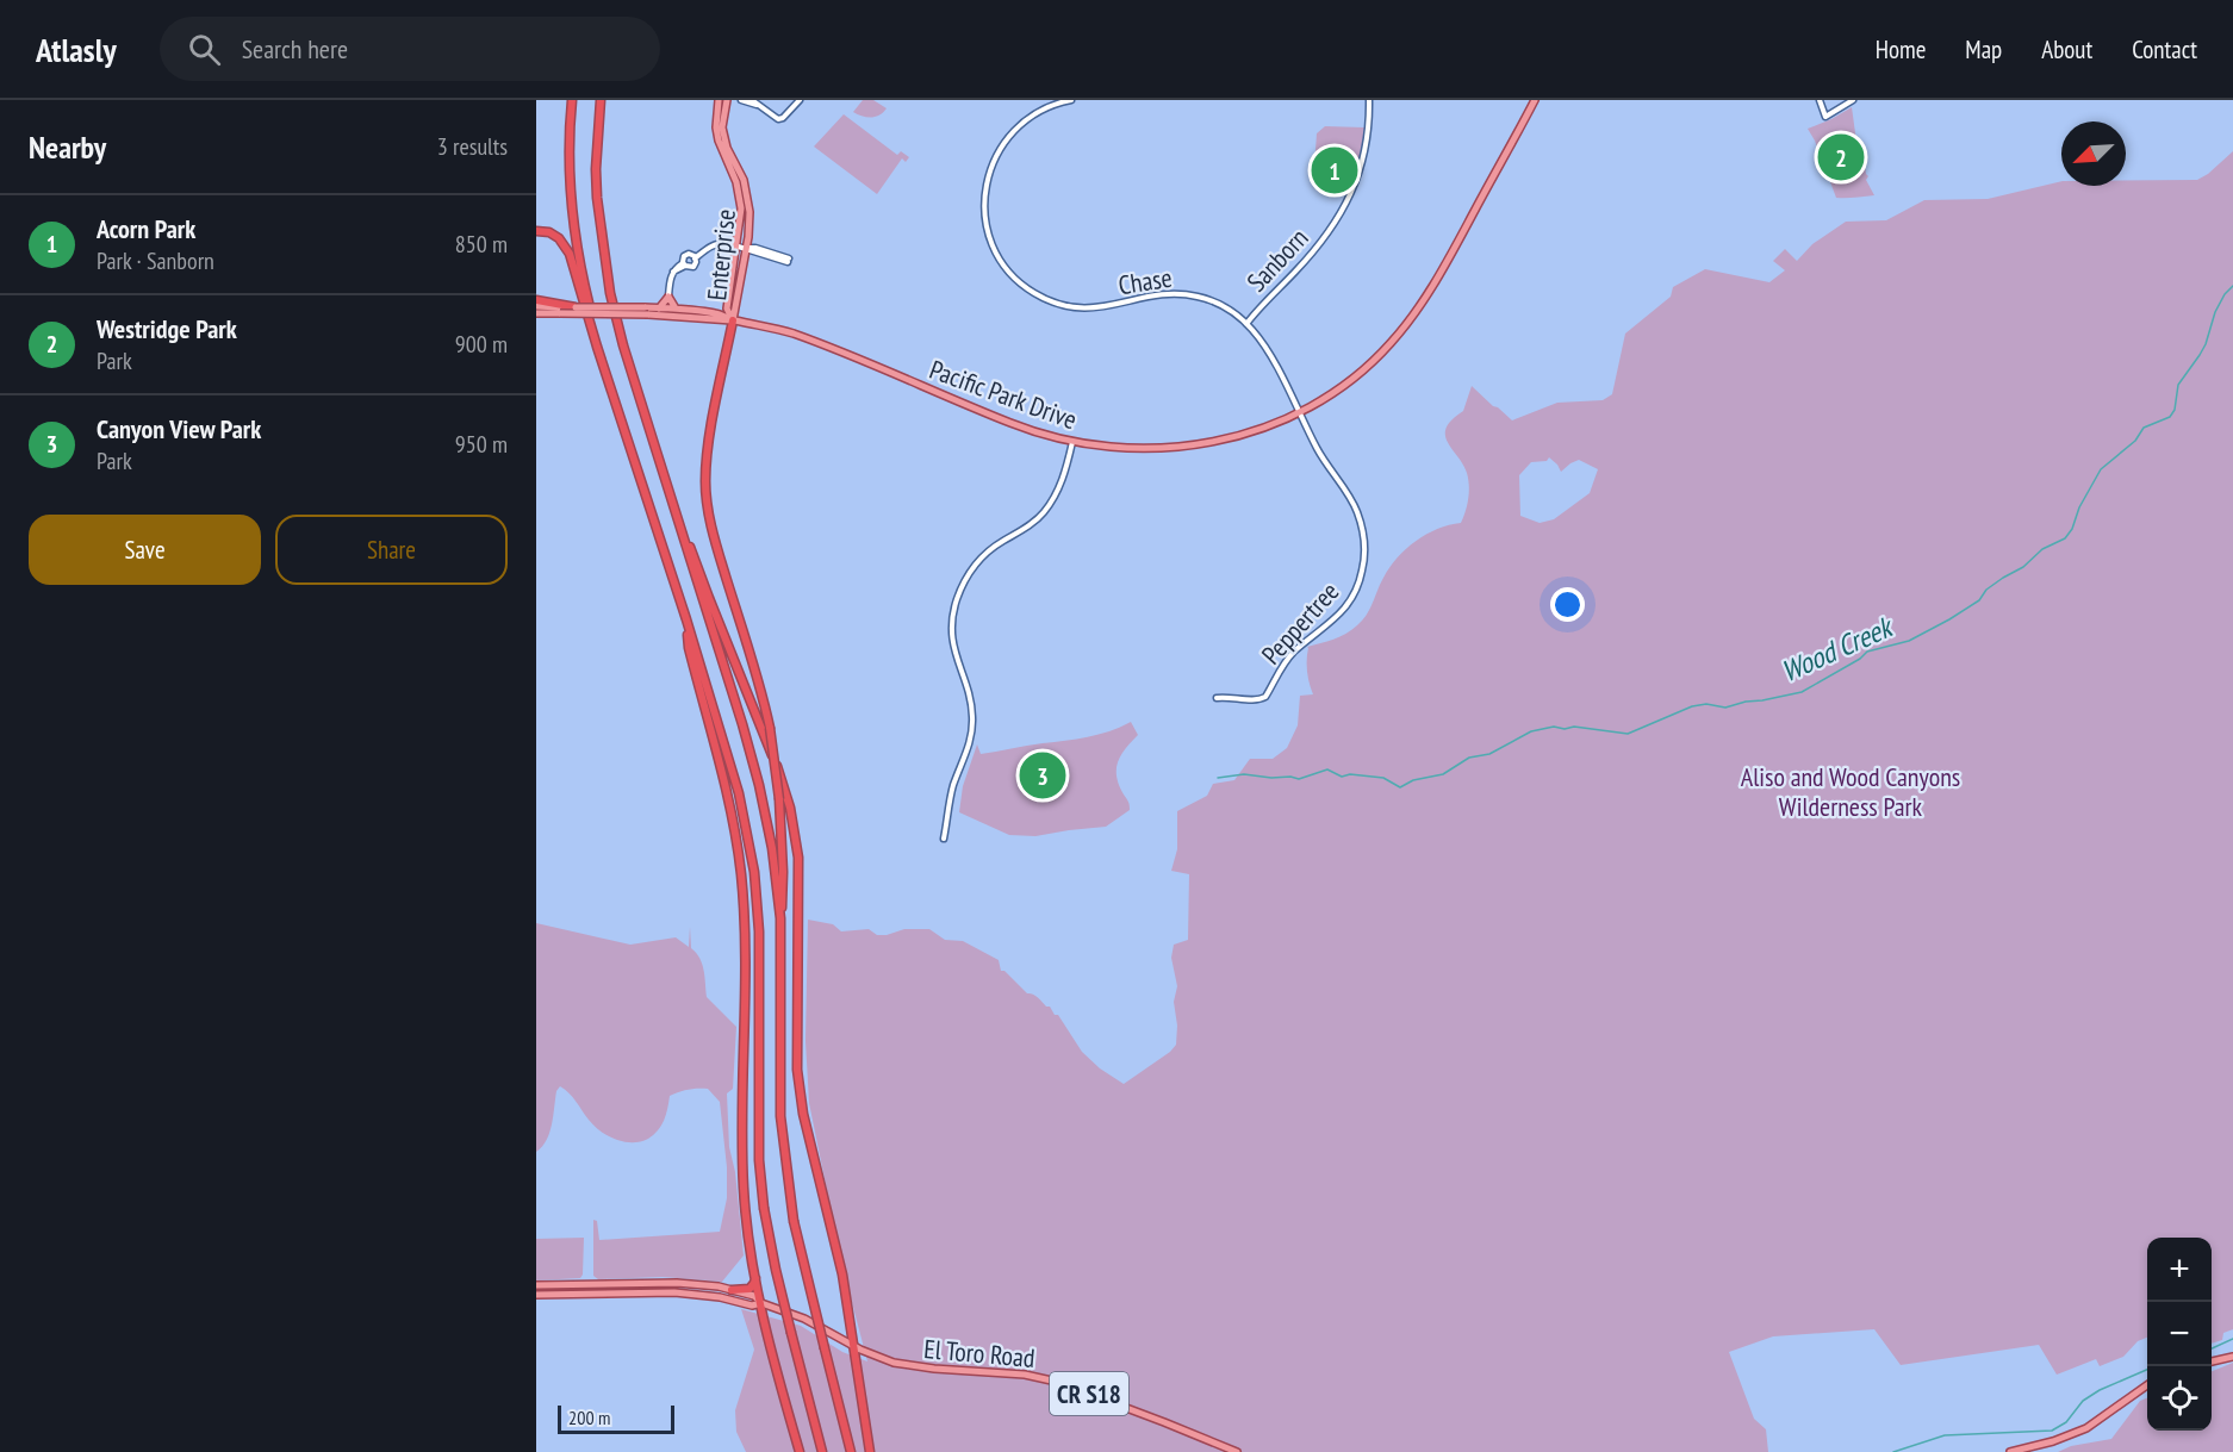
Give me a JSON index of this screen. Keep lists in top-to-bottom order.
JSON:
{
  "streets": {
    "main road": [
      "Enterprise",
      "Pacific Park Drive",
      "El Toro Road",
      "CR S18"
    ],
    "street": ["Sanborn", "Chase", "Peppertree"]
  },
  "crossings": [
    ["Enterprise", "Pacific Park Drive"],
    ["Sanborn", "Chase"],
    ["Chase", "Pacific Park Drive"],
    ["Chase", "Peppertree"],
    ["Pacific Park Drive", "Peppertree"]
  ],
  "water": ["Wood Creek"],
  "parks": ["Aliso and Wood Canyons Wilderness Park"],
  "scale_bar": "200 m",
  "north": "bottom left",
  "page": {
    "header": "Atlasly",
    "search": "Search here",
    "nav": [
      "Home",
      "Map",
      "About",
      "Contact"
    ],
    "heading": ["Nearby", "3 results"],
    "pins": ["2", "1", "3"],
    "list": [
      {
        "mark": "1",
        "name": "Acorn Park",
        "note": "Park · Sanborn",
        "value": "850 m"
      },
      {
        "mark": "2",
        "name": "Westridge Park",
        "note": "Park",
        "value": "900 m"
      },
      {
        "mark": "3",
        "name": "Canyon View Park",
        "note": "Park",
        "value": "950 m"
      }
    ],
    "buttons": ["Save", "Share"],
    "map_buttons": ["+", "−"],
    "scale": "200 m"
  }
}
